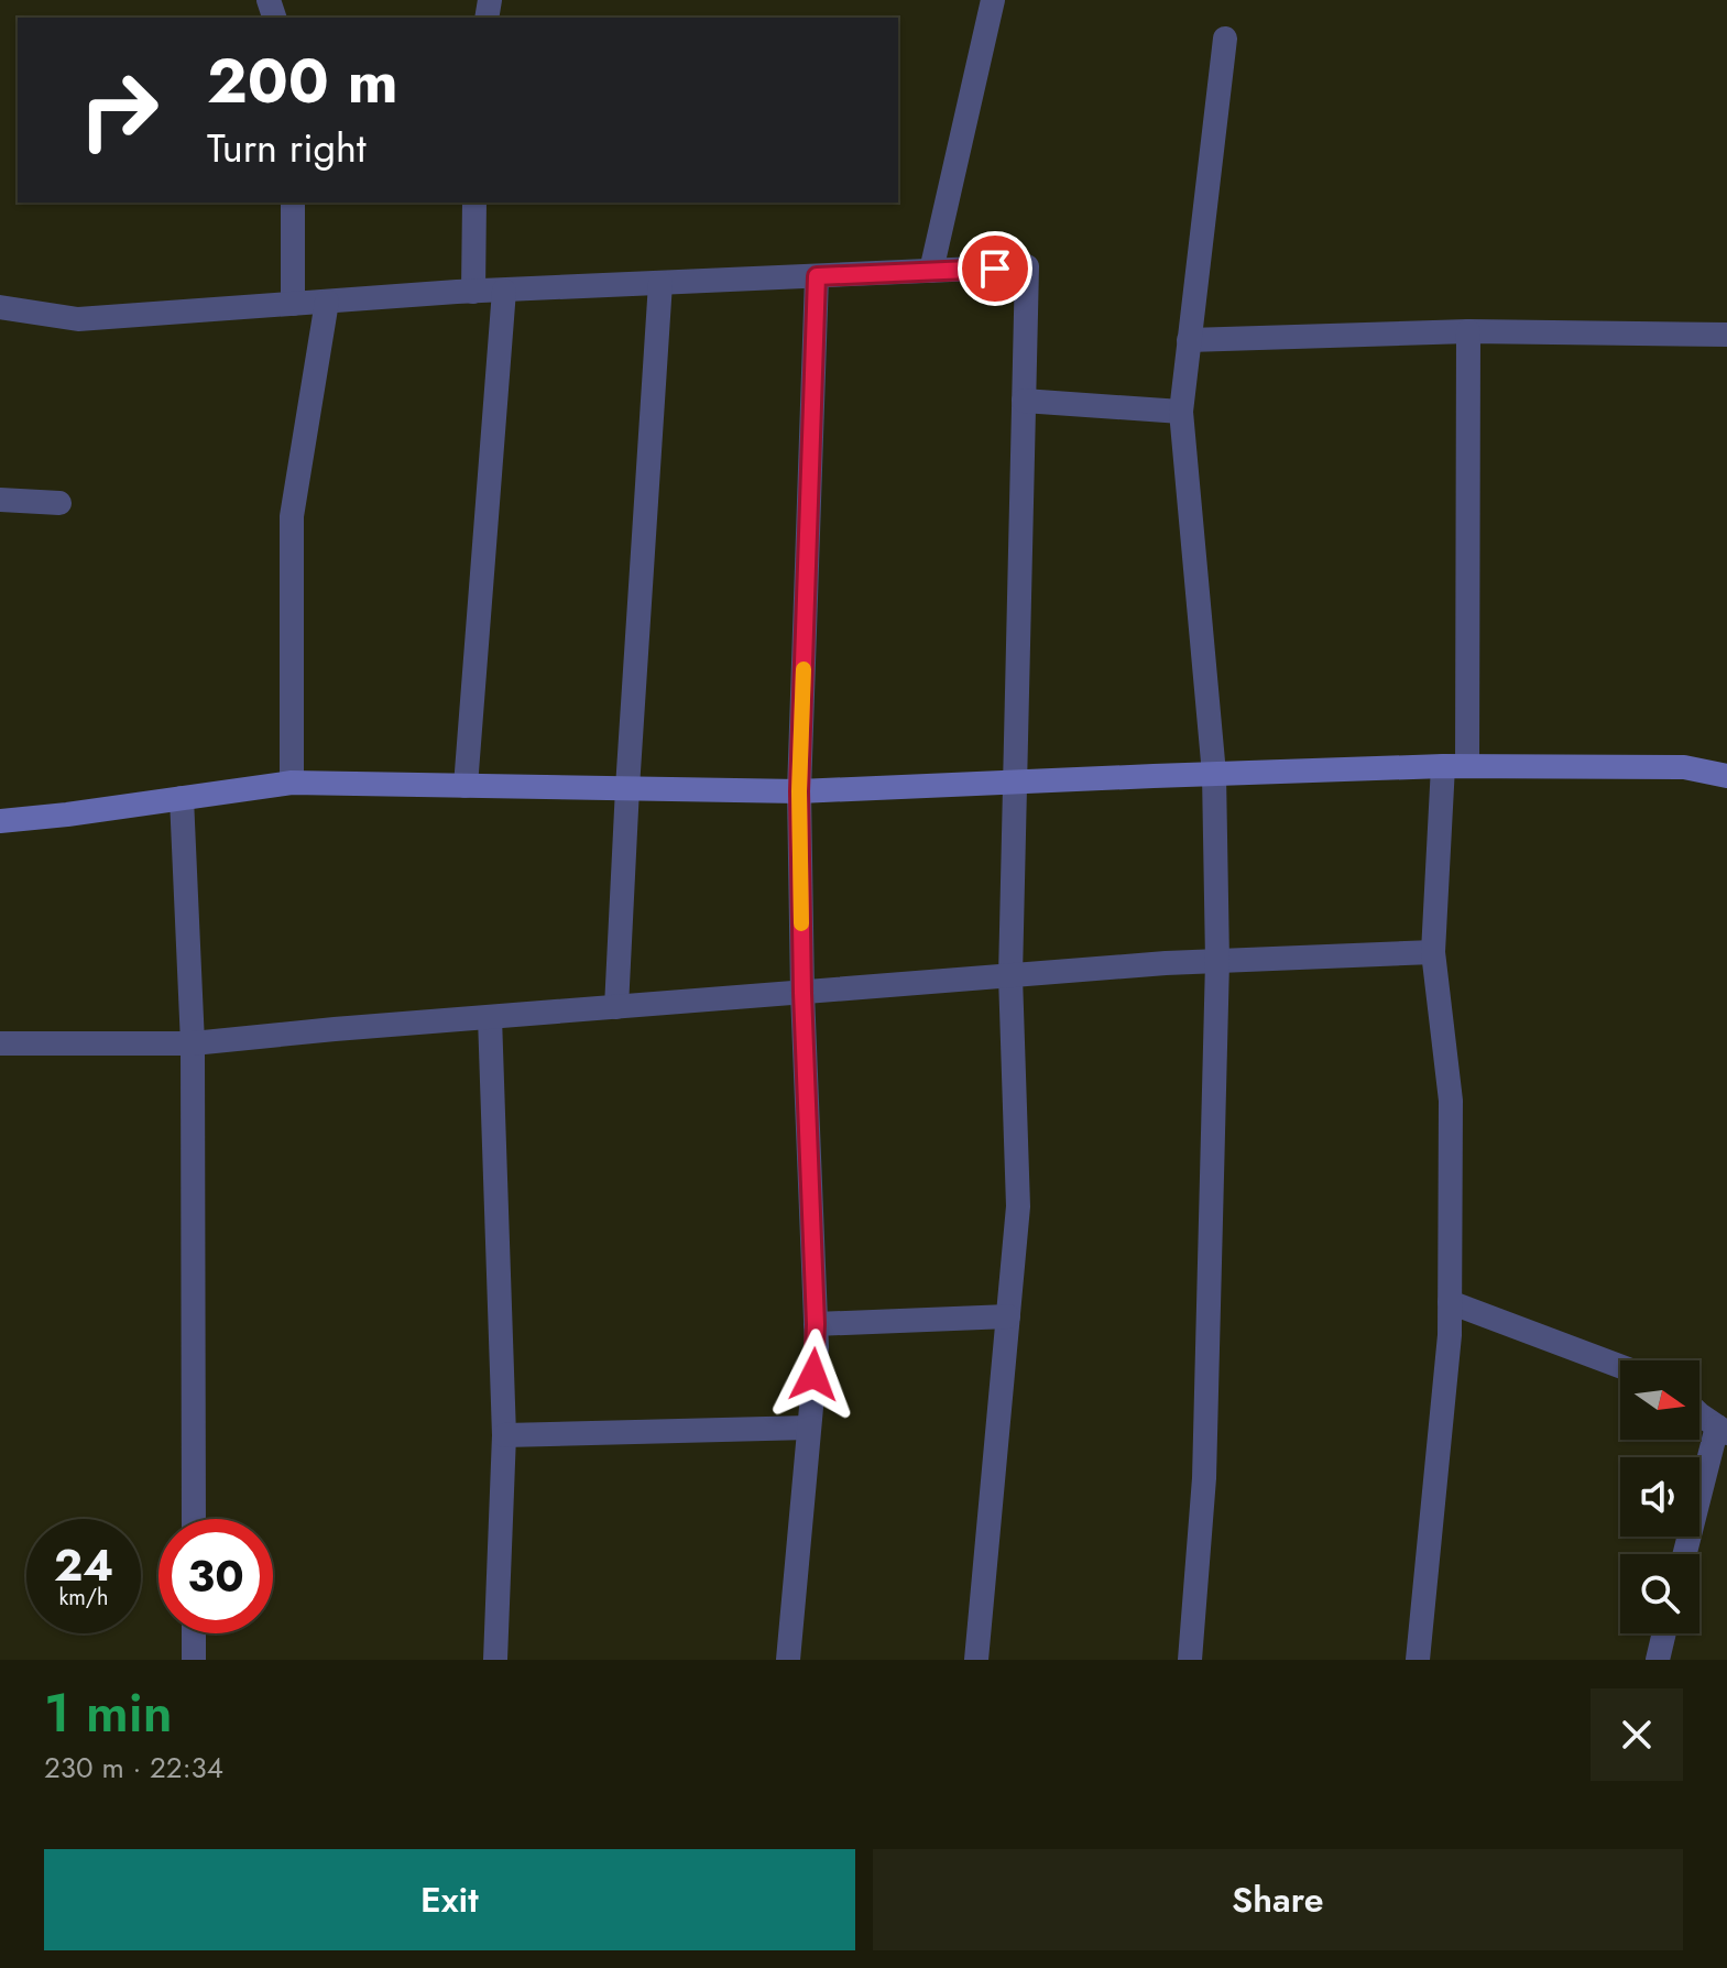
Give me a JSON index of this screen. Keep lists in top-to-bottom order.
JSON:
{
  "north": "right",
  "page": {
    "turn": ["200 m", "Turn right"],
    "speed": "24 km/h",
    "limit": "30",
    "heading": ["1 min", "230 m · 22:34"],
    "buttons": ["Exit", "Share"]
  }
}
